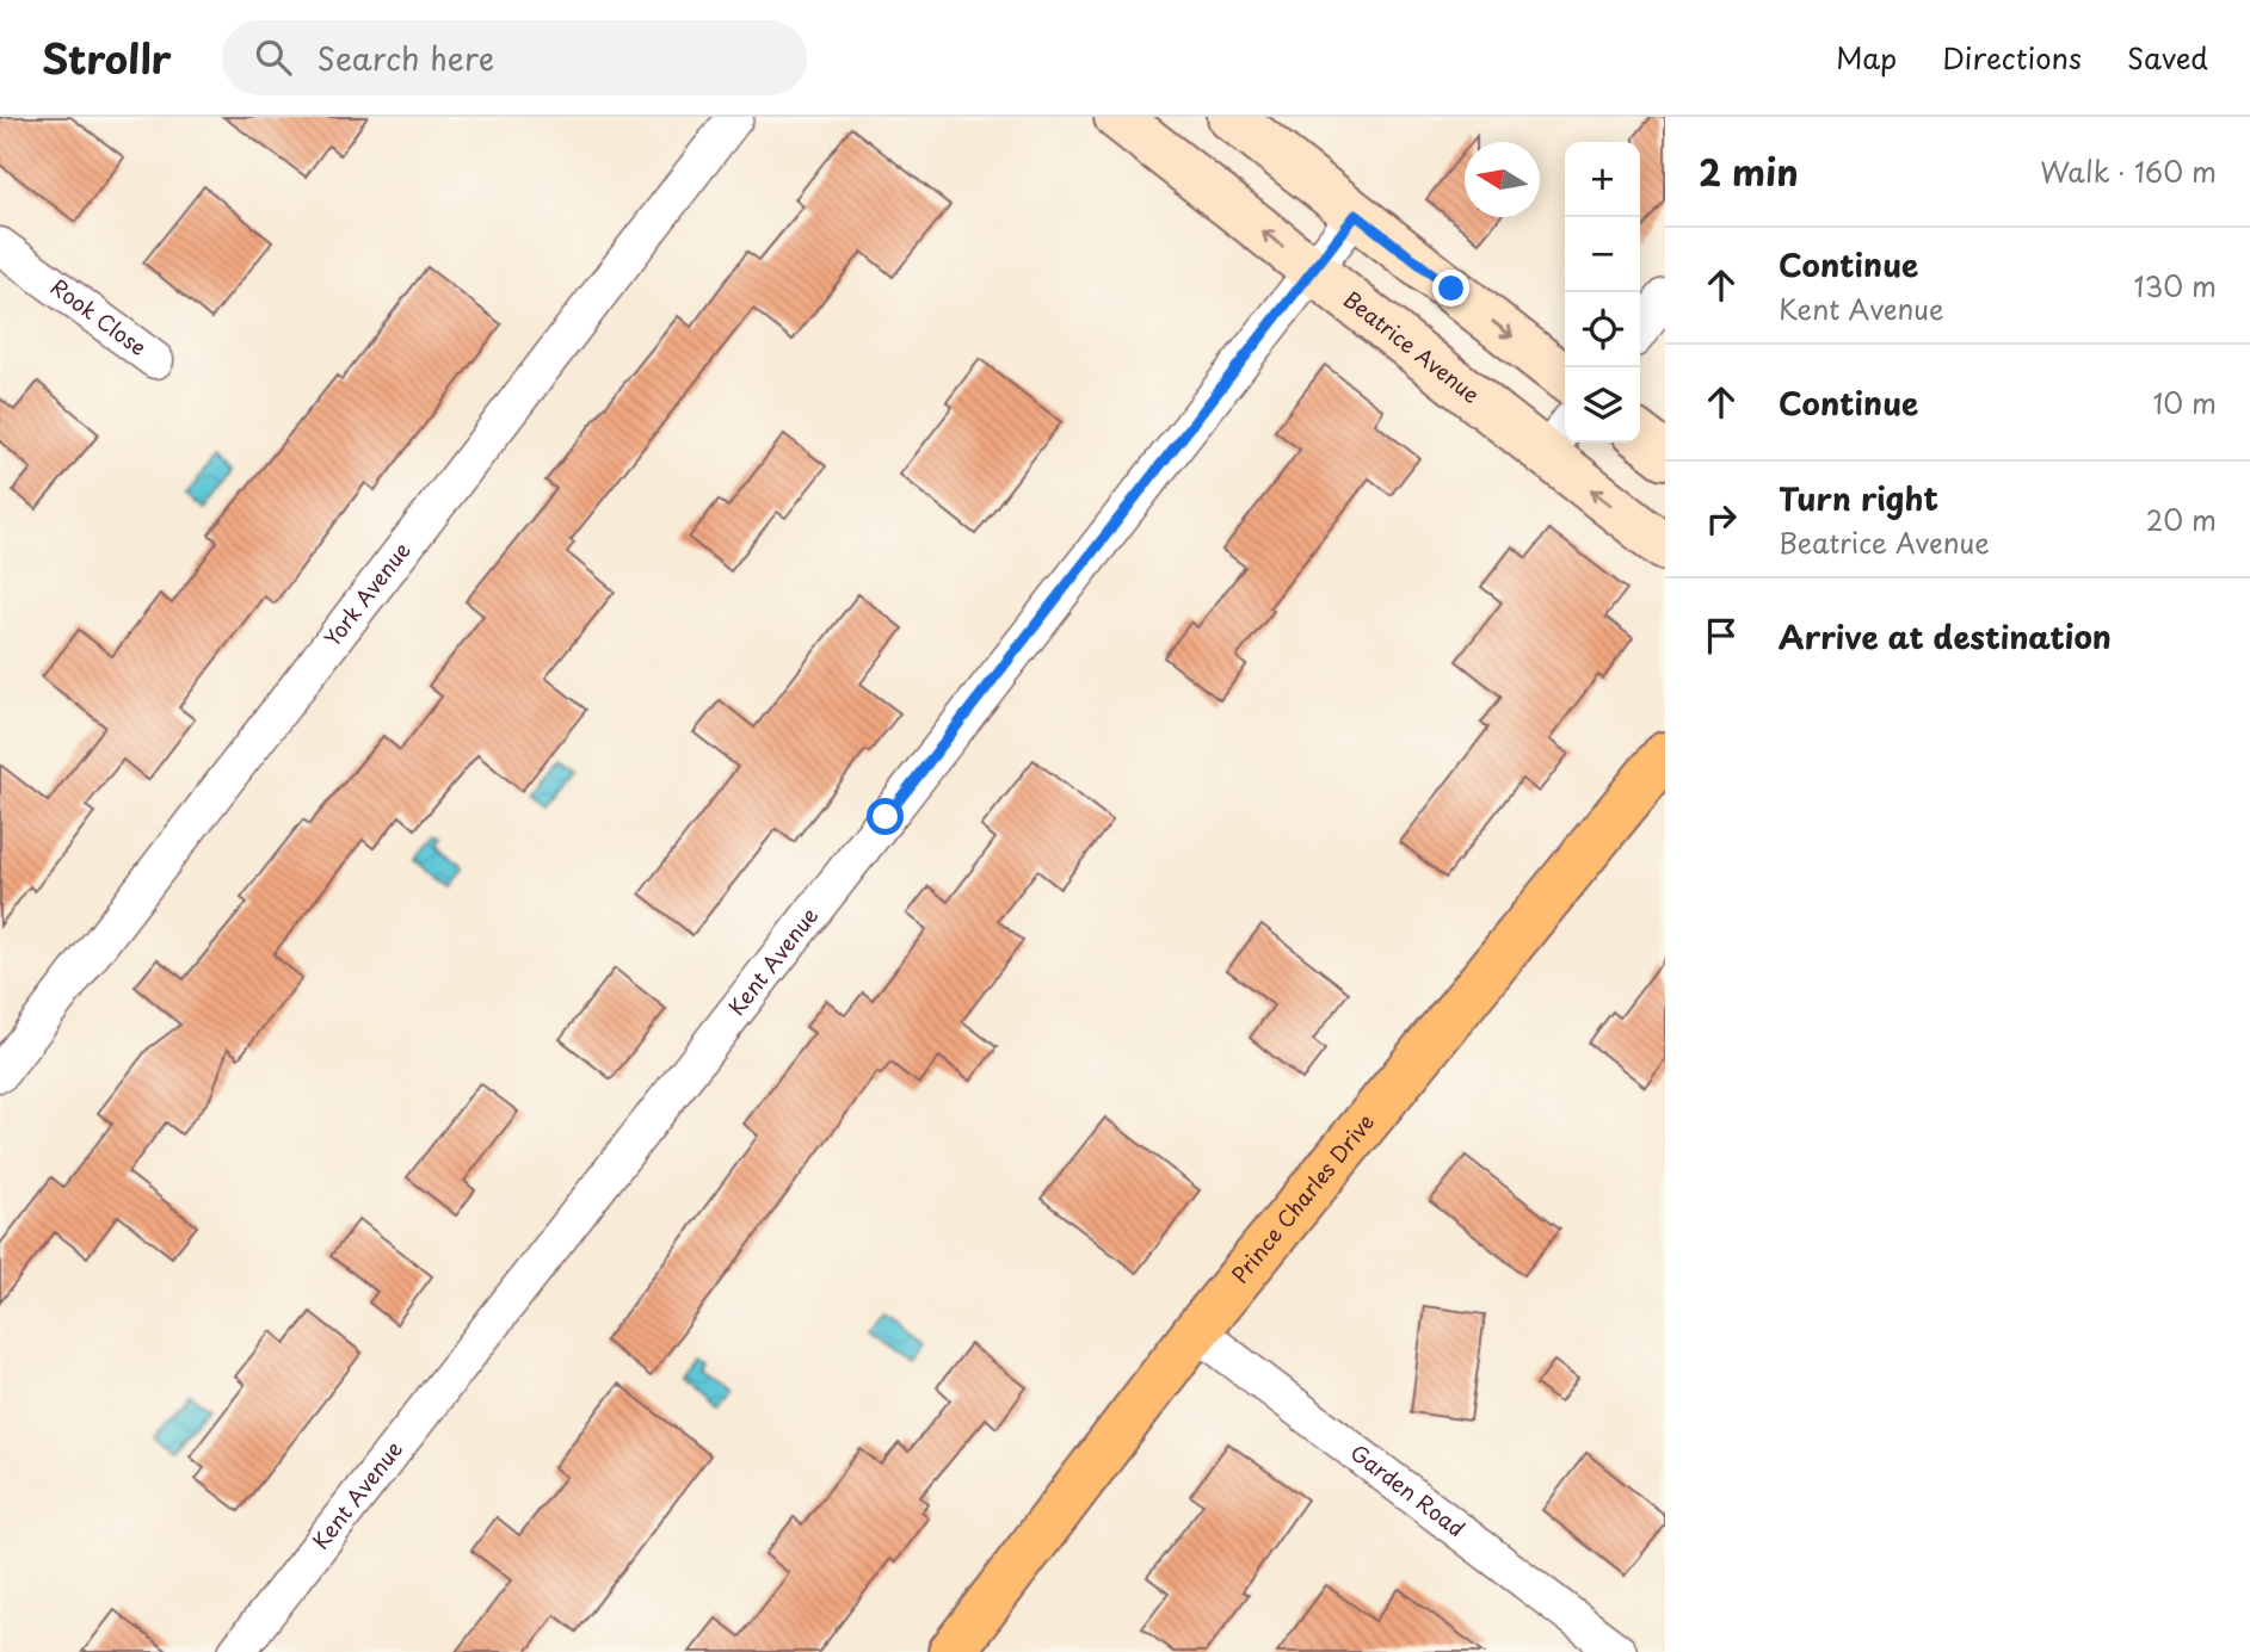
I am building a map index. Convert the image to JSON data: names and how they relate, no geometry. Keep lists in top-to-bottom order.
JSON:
{
  "streets": {
    "highway": ["Prince Charles Drive"],
    "street": [
      "Rook Close",
      "Beatrice Avenue",
      "York Avenue",
      "Kent Avenue",
      "Garden Road"
    ]
  },
  "crossings": [
    ["Beatrice Avenue", "Kent Avenue"],
    ["Prince Charles Drive", "Garden Road"]
  ],
  "north": "left",
  "page": {
    "header": "Strollr",
    "search": "Search here",
    "nav": ["Map", "Directions", "Saved"],
    "heading": ["2 min", "Walk · 160 m"],
    "map_buttons": ["+", "−"],
    "list": [
      ["Continue", "Kent Avenue", "130 m"],
      ["Continue", "10 m"],
      ["Turn right", "Beatrice Avenue", "20 m"],
      "Arrive at destination"
    ]
  }
}
